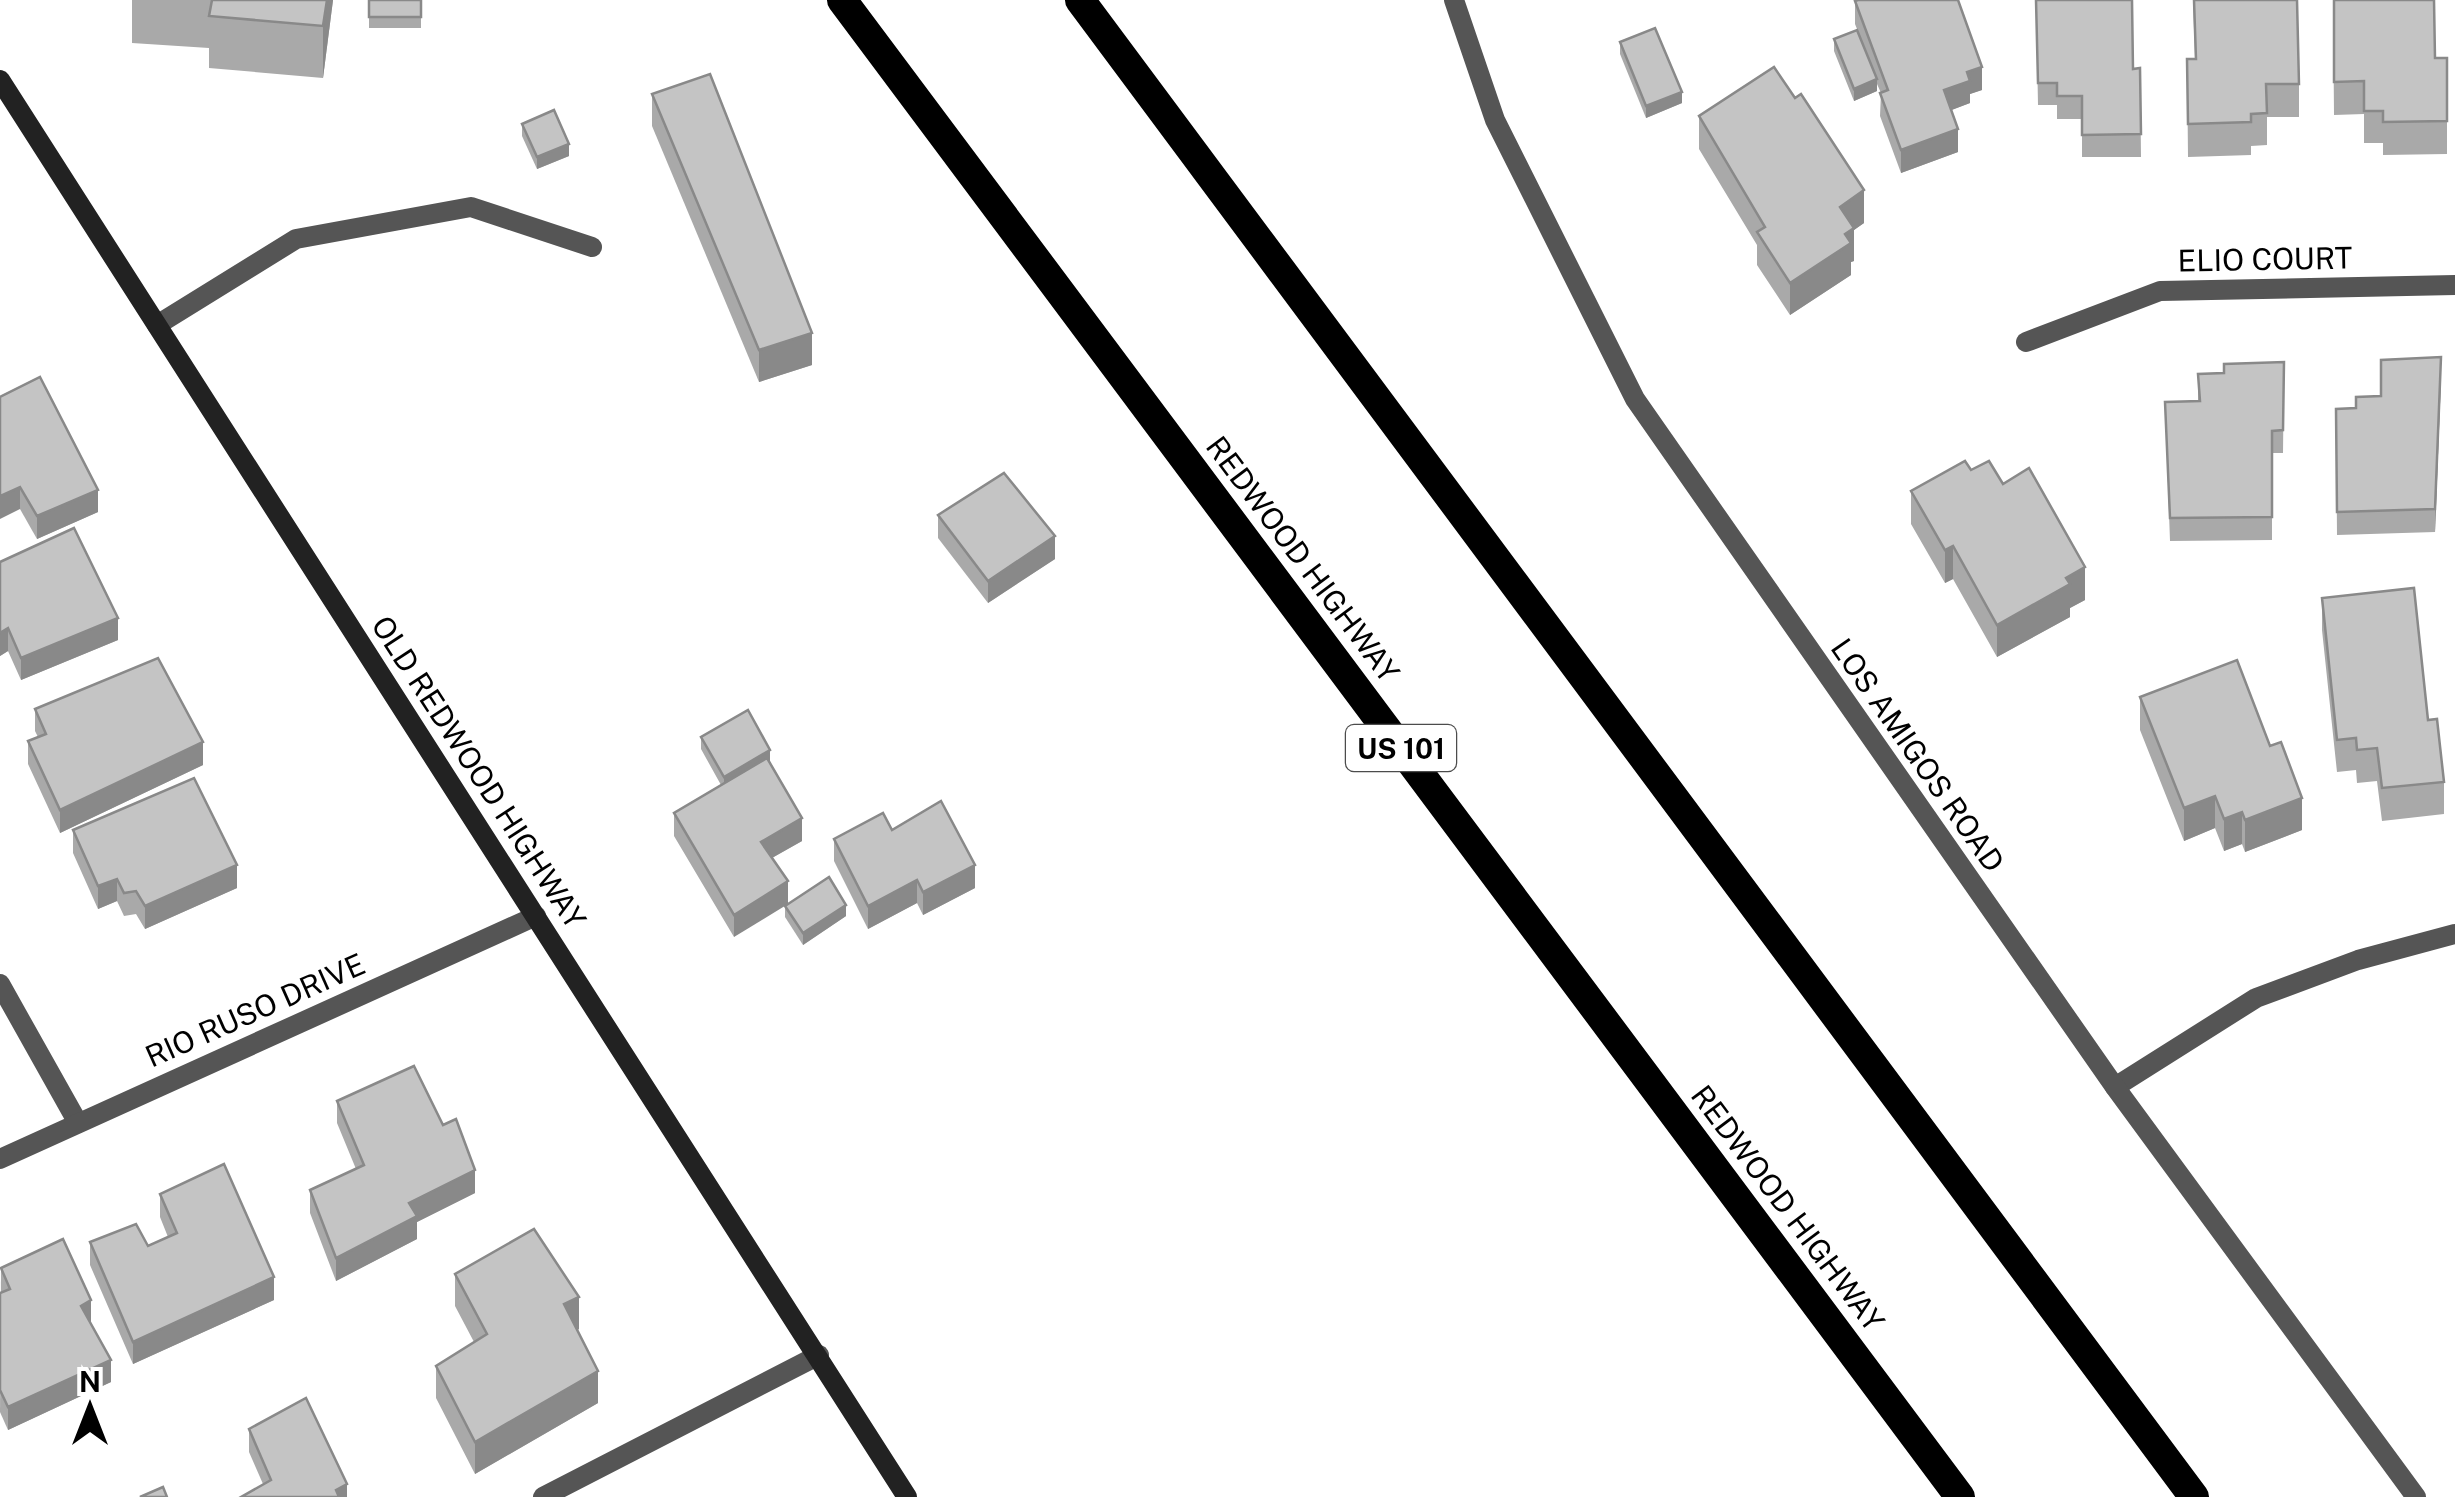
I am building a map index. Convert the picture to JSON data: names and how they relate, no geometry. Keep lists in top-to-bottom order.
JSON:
{
  "streets": {
    "highway": ["REDWOOD HIGHWAY", "US 101"],
    "main road": ["OLD REDWOOD HIGHWAY"],
    "street": ["ELIO COURT", "LOS AMIGOS ROAD", "RIO RUSO DRIVE"]
  },
  "crossings": [
    ["OLD REDWOOD HIGHWAY", "RIO RUSO DRIVE"]
  ],
  "north": "top"
}
